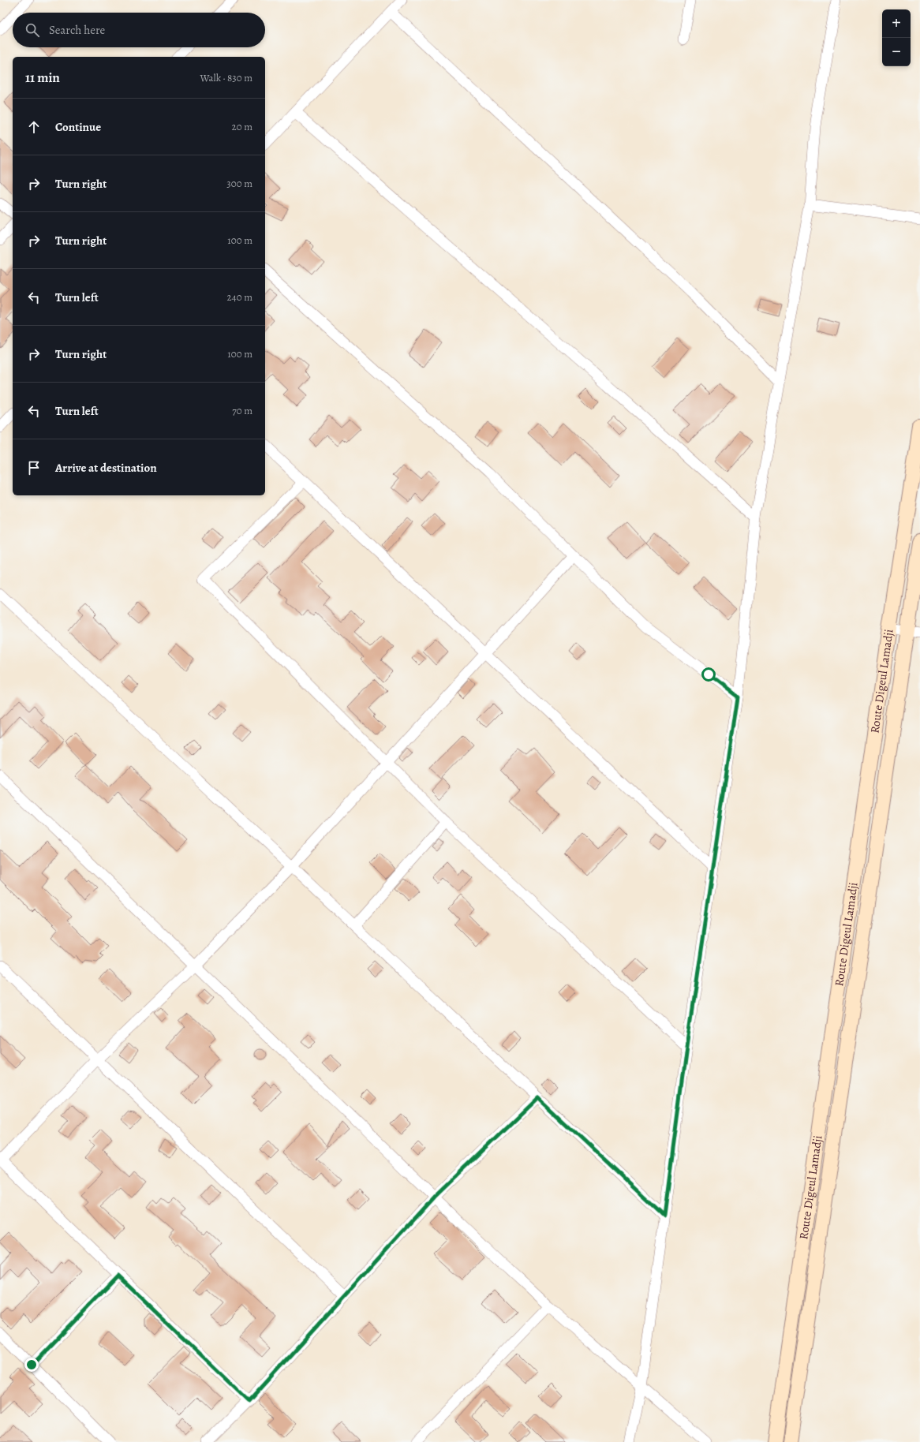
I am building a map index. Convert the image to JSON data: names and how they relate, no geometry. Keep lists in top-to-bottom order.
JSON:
{
  "streets": {
    "main road": ["Route Digeul Lamadji"]
  },
  "page": {
    "map_buttons": ["+", "−"],
    "search": "Search here",
    "heading": ["11 min", "Walk · 830 m"],
    "list": [
      ["Continue", "20 m"],
      ["Turn right", "300 m"],
      ["Turn right", "100 m"],
      ["Turn left", "240 m"],
      ["Turn right", "100 m"],
      ["Turn left", "70 m"],
      "Arrive at destination"
    ]
  }
}
